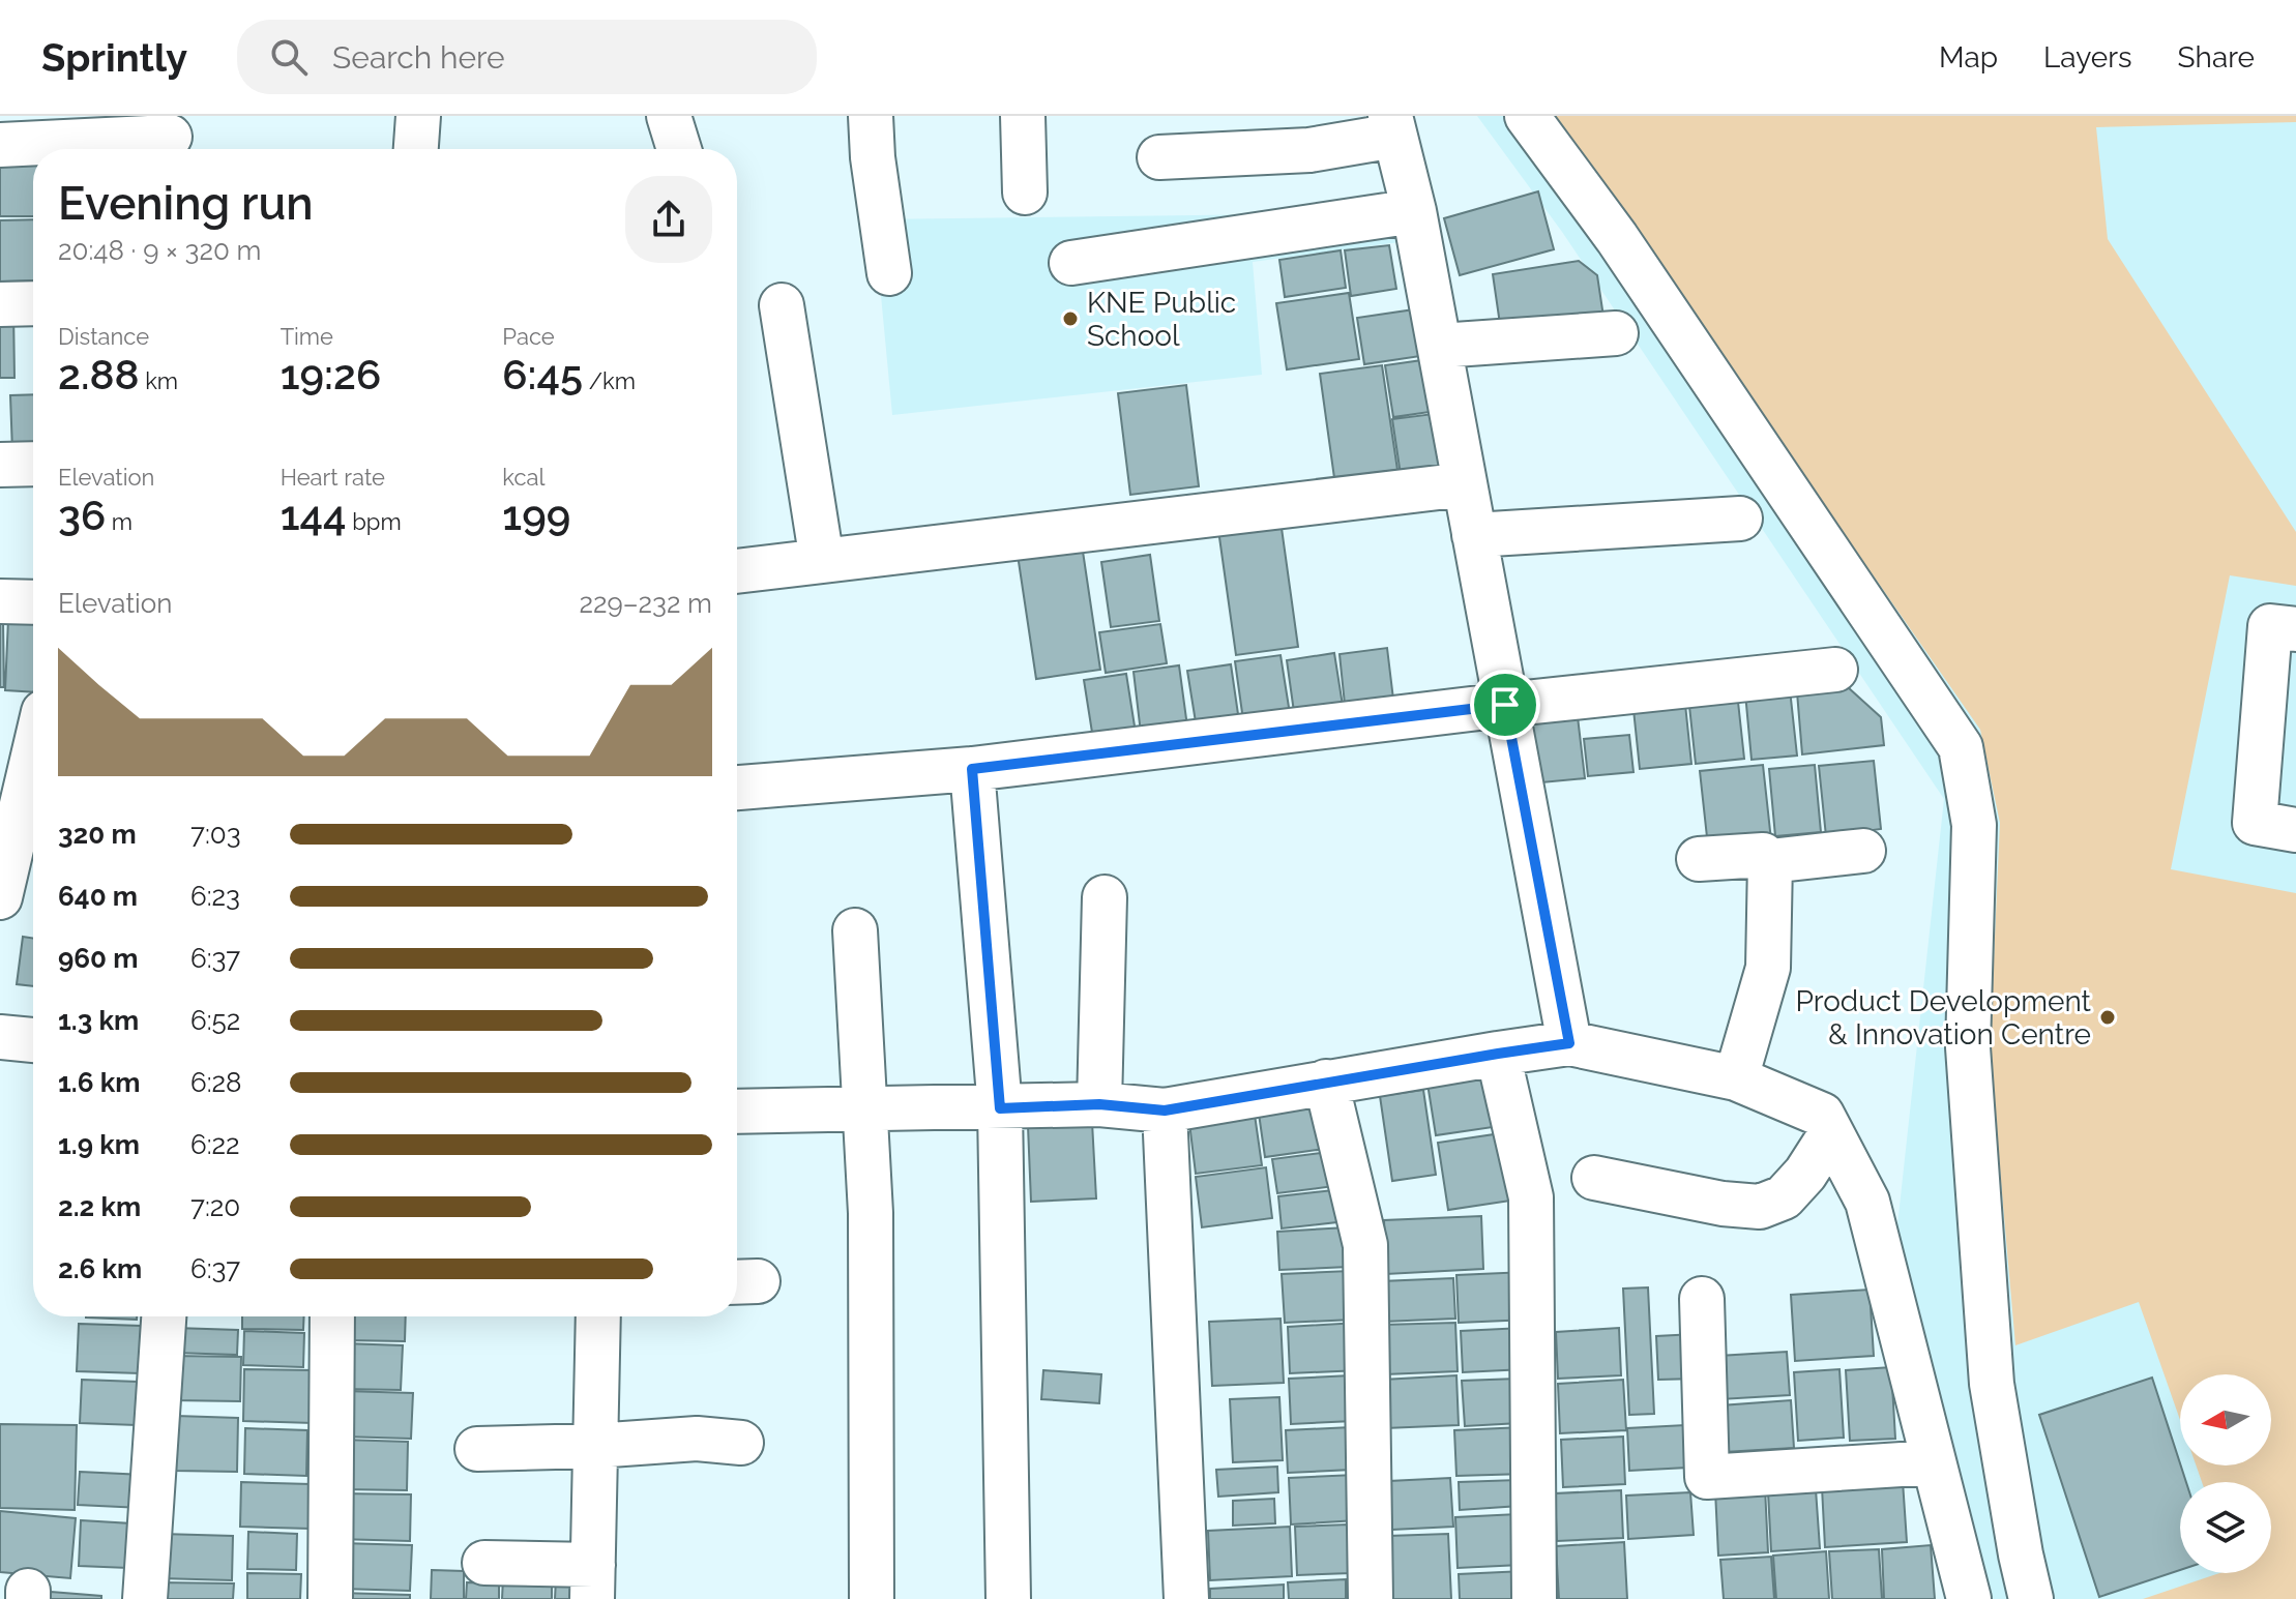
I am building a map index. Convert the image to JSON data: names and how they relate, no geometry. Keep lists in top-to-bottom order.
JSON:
{
  "places": ["KNE Public School", "Product Development & Innovation Centre"],
  "north": "left",
  "page": {
    "header": "Sprintly",
    "search": "Search here",
    "nav": ["Map", "Layers", "Share"],
    "heading": ["Evening run", "20:48 · 9 × 320 m"],
    "stats": [
      ["Distance", "2.88 km"],
      ["Time", "19:26"],
      ["Pace", "6:45 /km"],
      ["Elevation", "36 m"],
      ["Heart rate", "144 bpm"],
      ["kcal", "199"]
    ],
    "chart": ["Elevation", "229–232 m"],
    "list": [
      {
        "name": "320 m",
        "note": "7:03"
      },
      {
        "name": "640 m",
        "note": "6:23"
      },
      {
        "name": "960 m",
        "note": "6:37"
      },
      {
        "name": "1.3 km",
        "note": "6:52"
      },
      {
        "name": "1.6 km",
        "note": "6:28"
      },
      {
        "name": "1.9 km",
        "note": "6:22"
      },
      {
        "name": "2.2 km",
        "note": "7:20"
      },
      {
        "name": "2.6 km",
        "note": "6:37"
      }
    ]
  }
}
